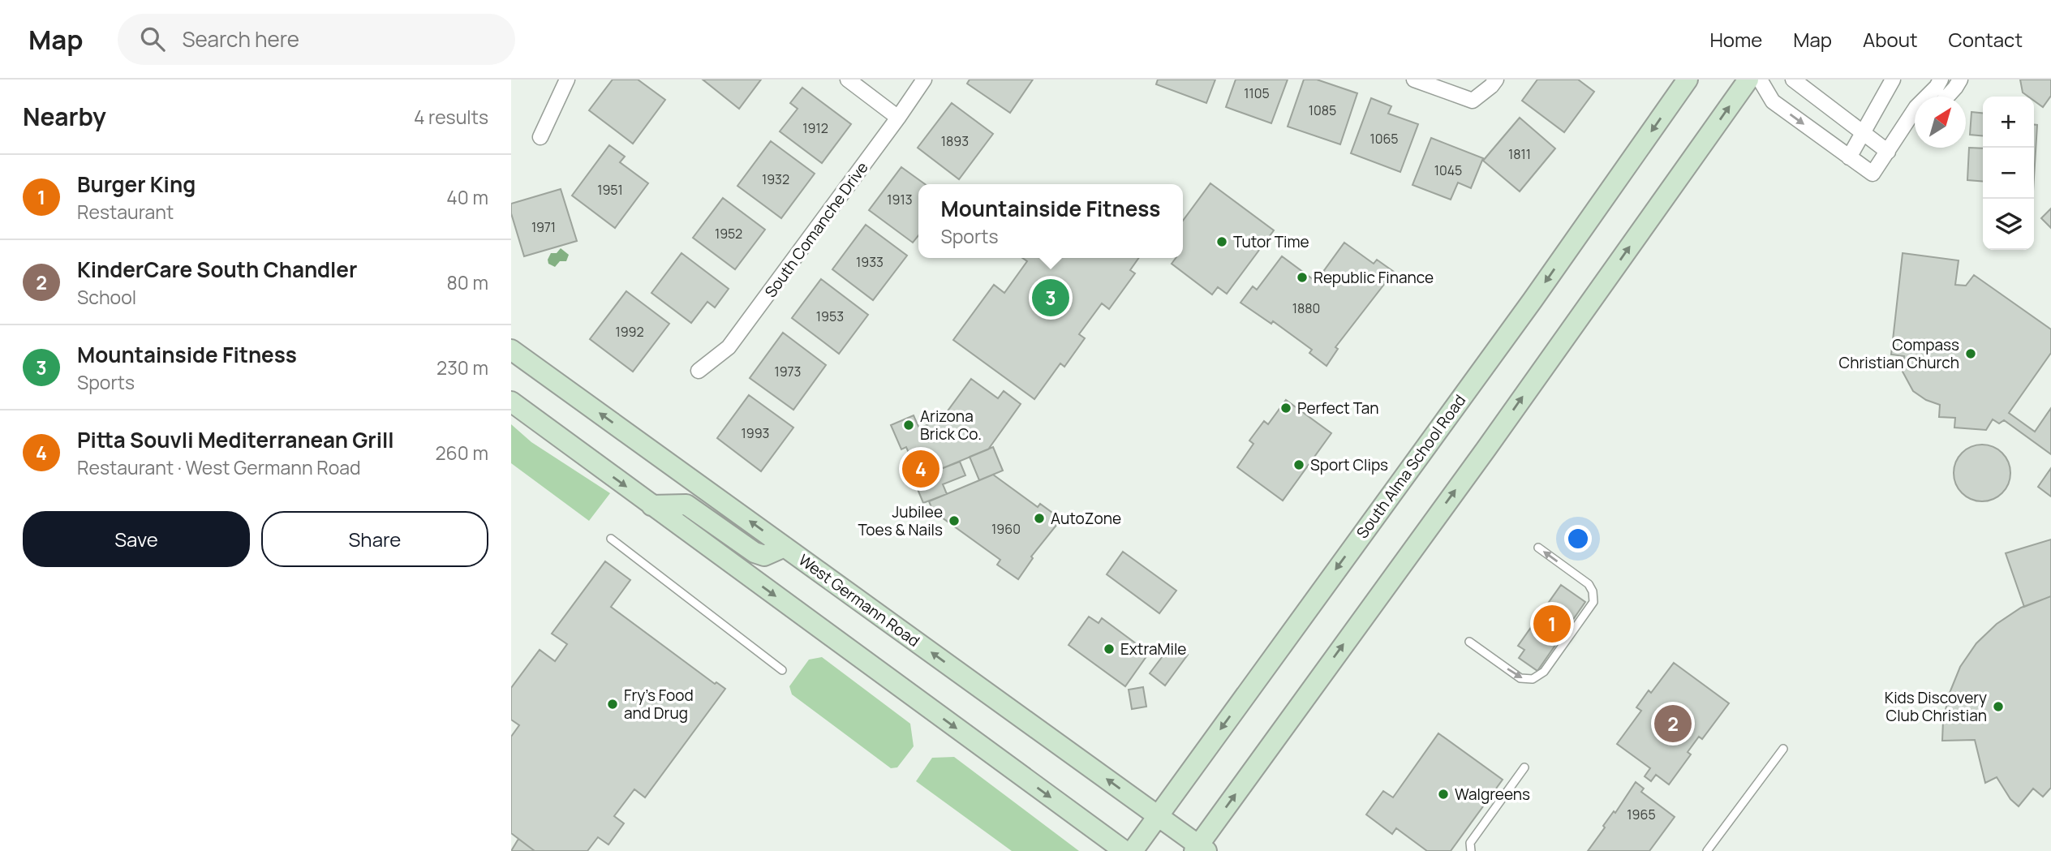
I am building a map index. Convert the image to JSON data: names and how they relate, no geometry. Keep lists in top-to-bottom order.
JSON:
{
  "streets": {
    "main road": ["South Alma School Road", "West Germann Road"],
    "street": ["South Comanche Drive"]
  },
  "crossings": [
    ["South Alma School Road", "West Germann Road"]
  ],
  "places": [
    "Tutor Time",
    "Republic Finance",
    "Compass Christian Church",
    "Perfect Tan",
    "Arizona Brick Co.",
    "Sport Clips",
    "AutoZone",
    "Jubilee Toes & Nails",
    "ExtraMile",
    "Fry's Food and Drug",
    "Kids Discovery Club Christian",
    "Walgreens"
  ],
  "house_numbers": [
    "1105",
    "1085",
    "1912",
    "1065",
    "1893",
    "1811",
    "1045",
    "1932",
    "1951",
    "1913",
    "1971",
    "1952",
    "1933",
    "1880",
    "1953",
    "1992",
    "1973",
    "1993",
    "1960",
    "1965"
  ],
  "north": "top right",
  "page": {
    "header": "Map",
    "search": "Search here",
    "nav": [
      "Home",
      "Map",
      "About",
      "Contact"
    ],
    "heading": ["Nearby", "4 results"],
    "map_buttons": ["+", "−"],
    "list": [
      {
        "mark": "1",
        "name": "Burger King",
        "note": "Restaurant",
        "value": "40 m"
      },
      {
        "mark": "2",
        "name": "KinderCare South Chandler",
        "note": "School",
        "value": "80 m"
      },
      {
        "mark": "3",
        "name": "Mountainside Fitness",
        "note": "Sports",
        "value": "230 m"
      },
      {
        "mark": "4",
        "name": "Pitta Souvli Mediterranean Grill",
        "note": "Restaurant · West Germann Road",
        "value": "260 m"
      }
    ],
    "popup": ["Mountainside Fitness", "Sports"],
    "pins": [
      "3",
      "4",
      "1",
      "2"
    ],
    "buttons": ["Save", "Share"]
  }
}
